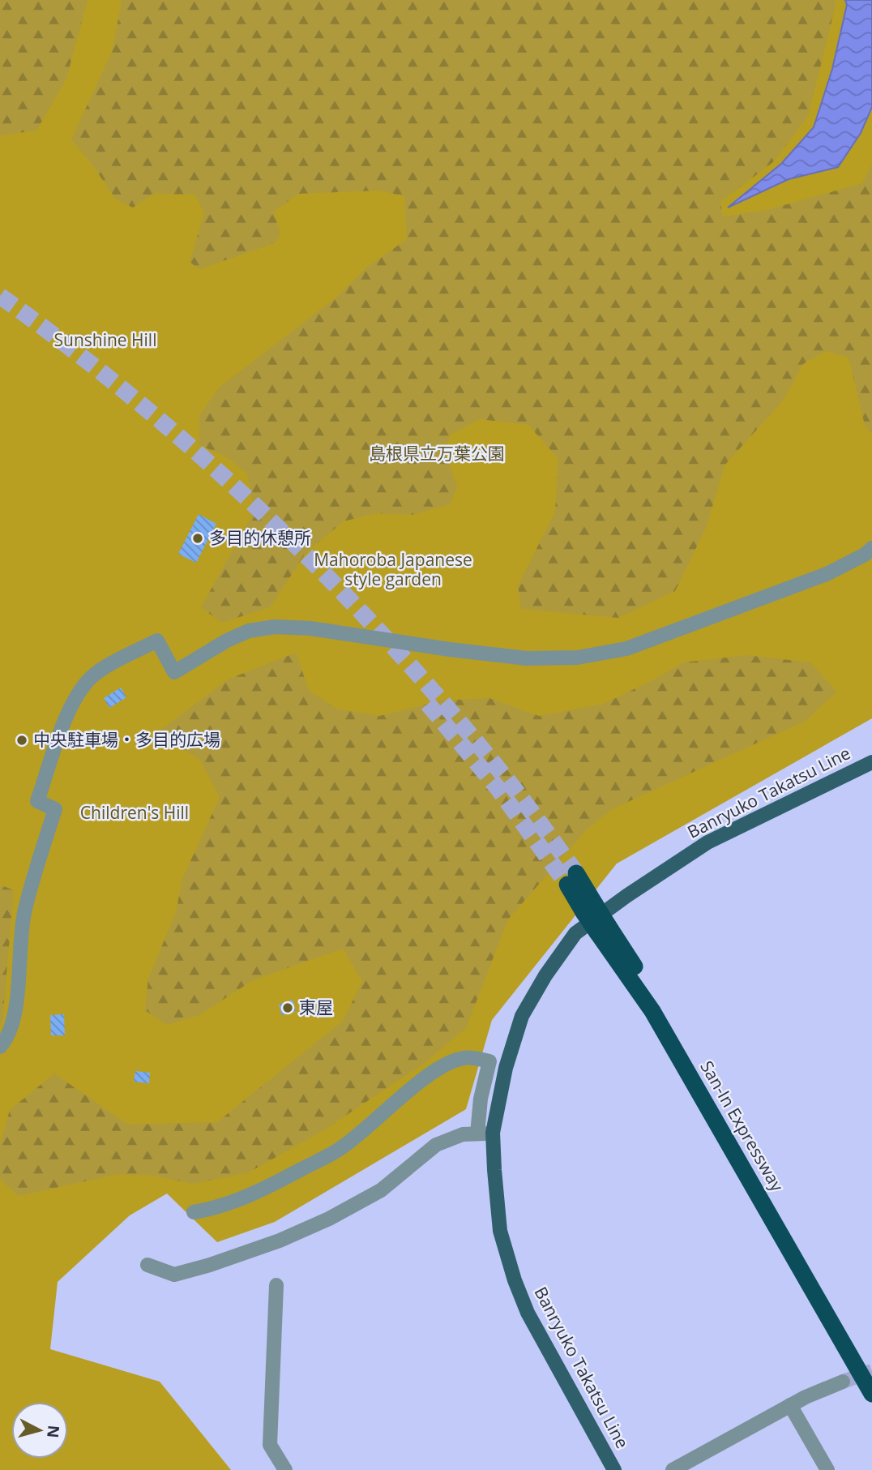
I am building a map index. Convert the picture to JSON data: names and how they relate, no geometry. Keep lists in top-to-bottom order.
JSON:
{
  "streets": {
    "highway": ["San-In Expressway"],
    "main road": ["Banryuko Takatsu Line"]
  },
  "parks": [
    "Sunshine Hill",
    "島根県立万葉公園",
    "Mahoroba Japanese style garden",
    "Children's Hill"
  ],
  "places": ["多目的休憩所", "中央駐車場・多目的広場", "東屋"],
  "north": "right"
}
